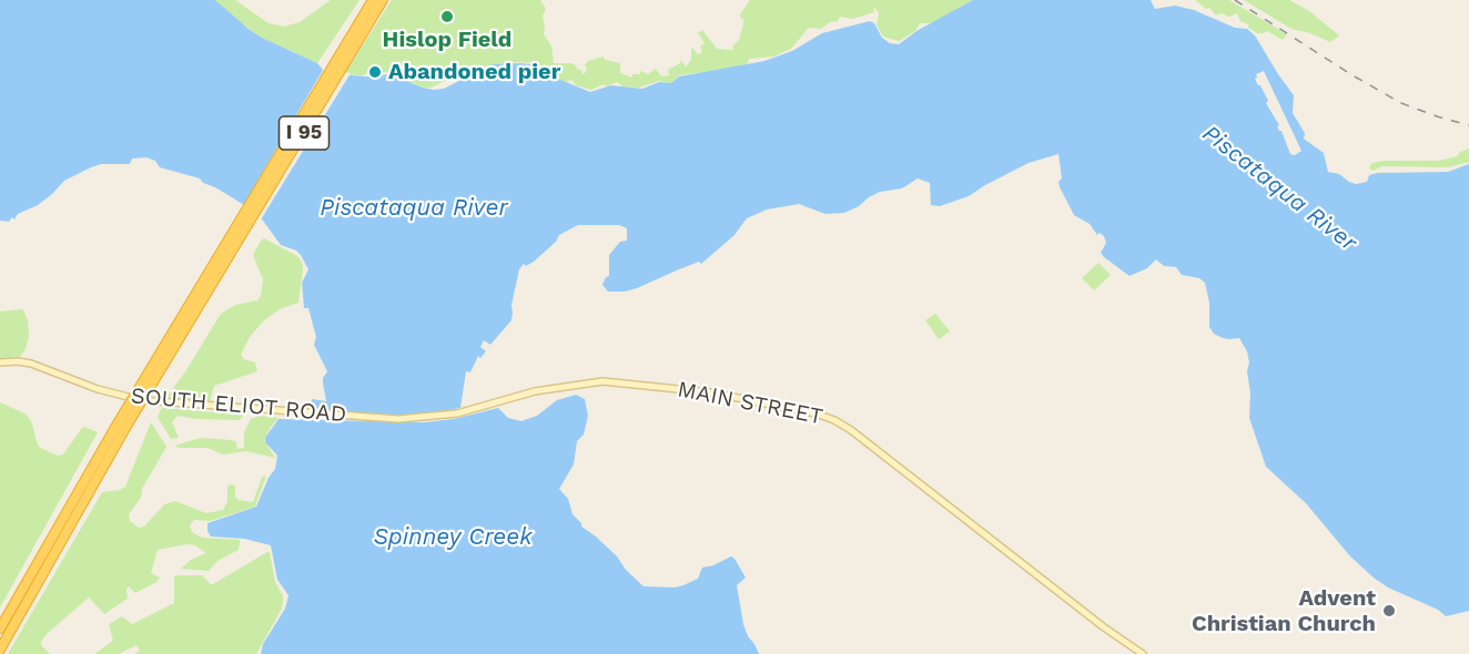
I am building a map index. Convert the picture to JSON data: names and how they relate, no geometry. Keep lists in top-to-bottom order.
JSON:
{
  "streets": {
    "highway": ["I 95"],
    "main road": ["MAIN STREET", "SOUTH ELIOT ROAD"]
  },
  "crossings": [
    ["MAIN STREET", "SOUTH ELIOT ROAD"]
  ],
  "water": ["Piscataqua River", "Spinney Creek"],
  "places": ["Hislop Field", "Abandoned pier", "Advent Christian Church"]
}
